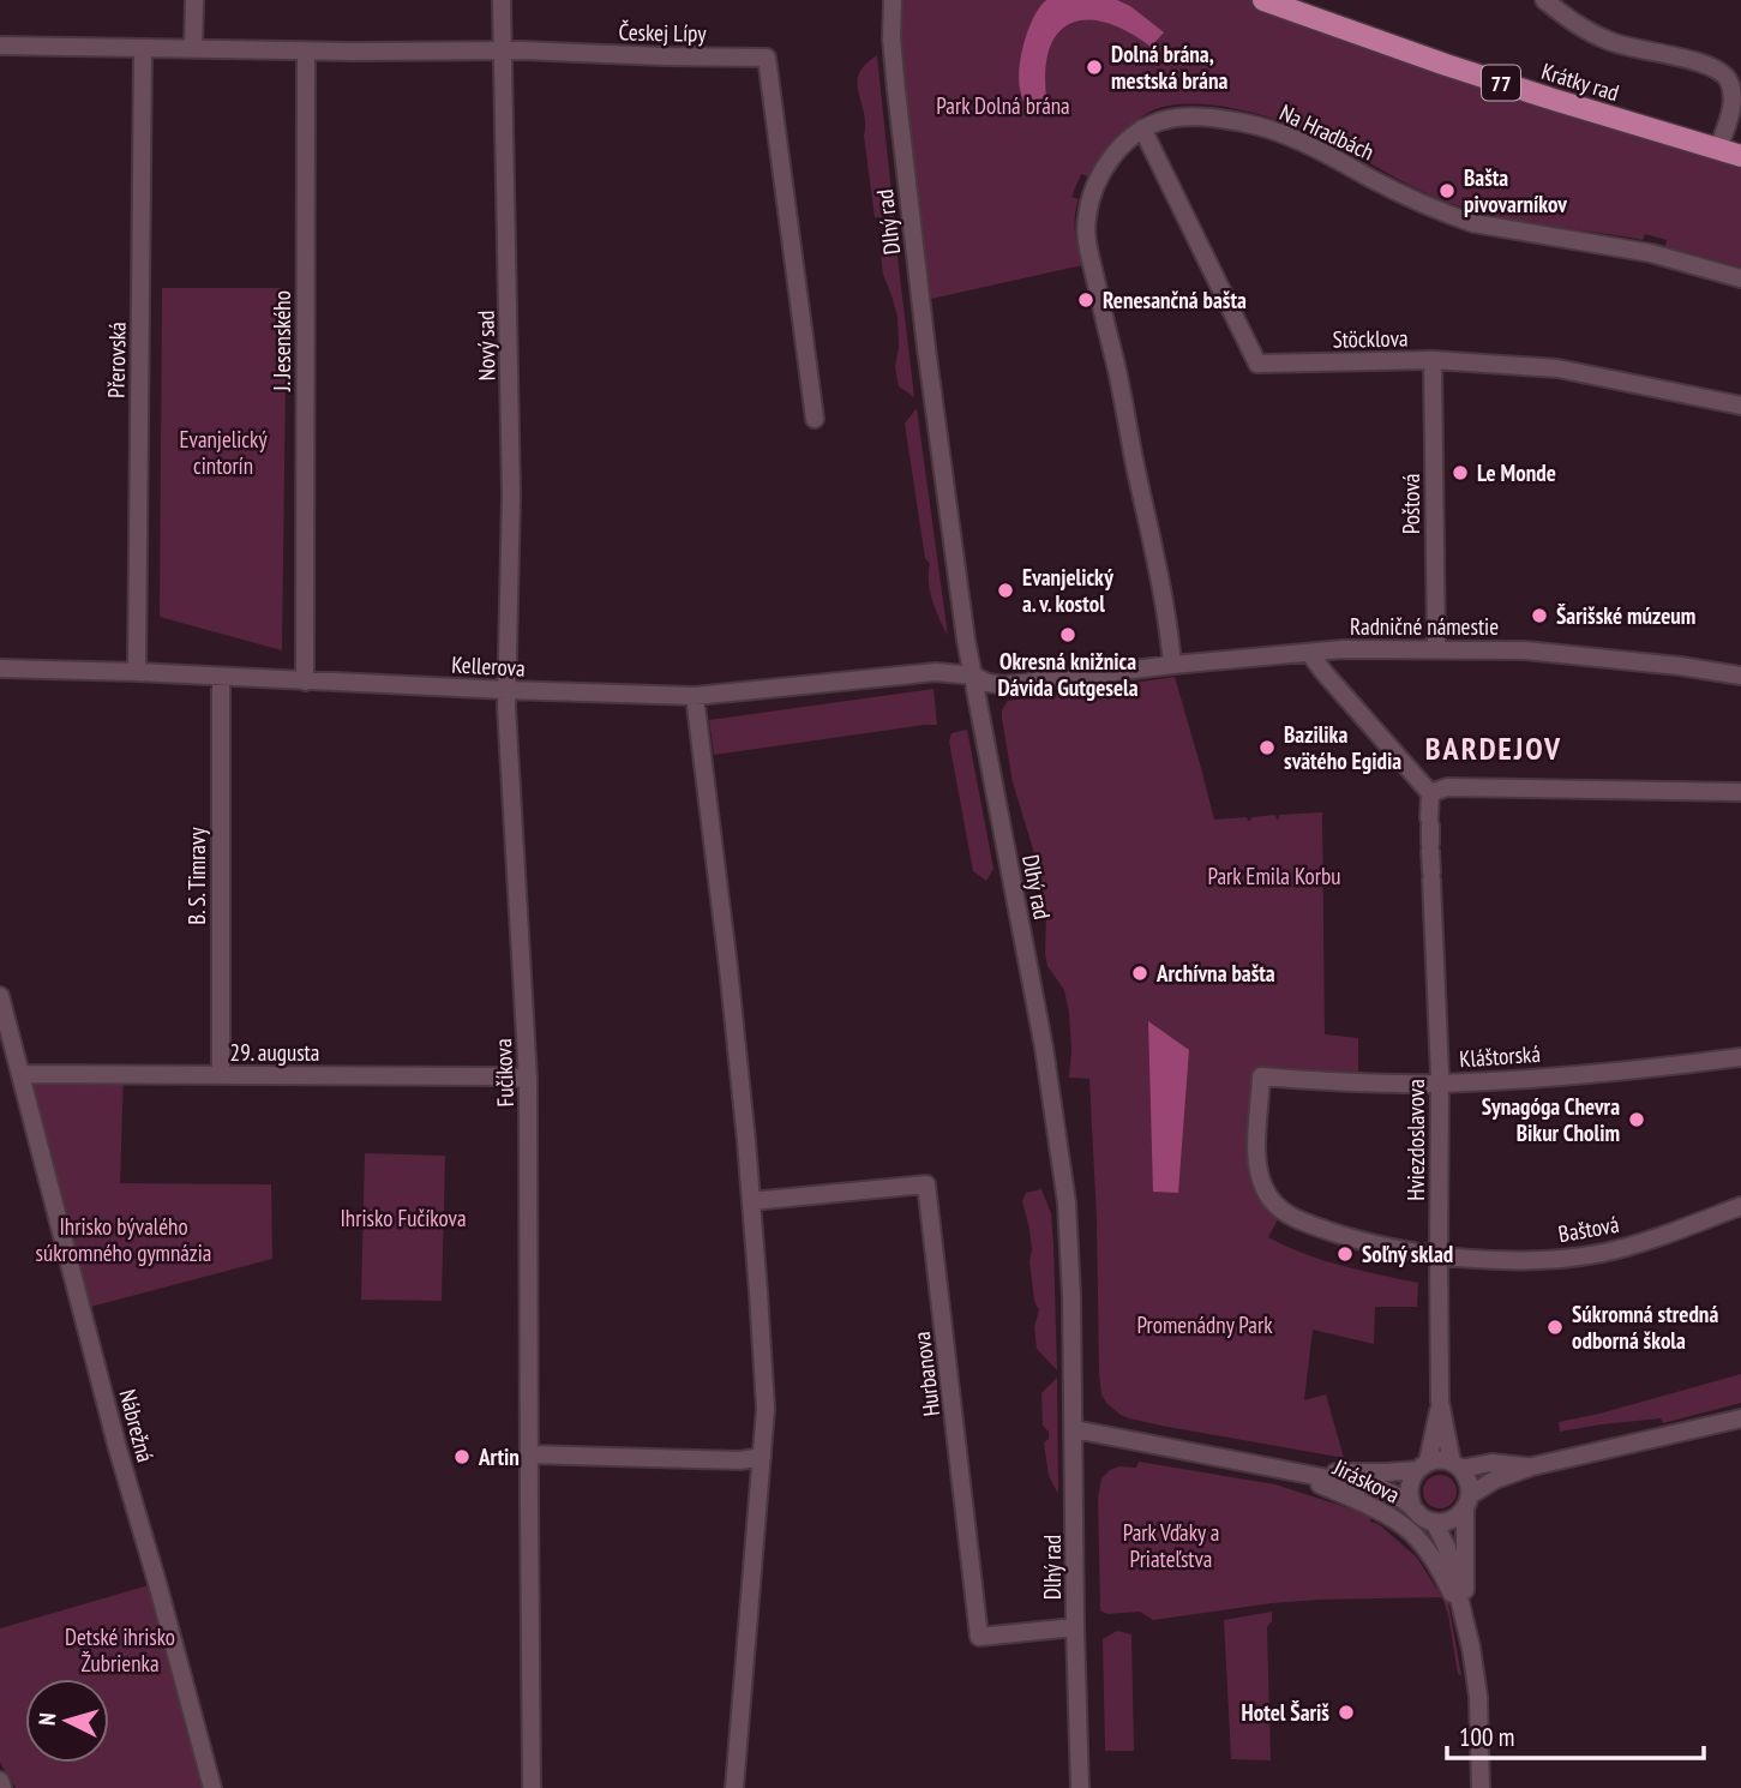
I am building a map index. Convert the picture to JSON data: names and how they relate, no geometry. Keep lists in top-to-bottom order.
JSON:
{
  "streets": {
    "main road": ["Krátky rad", "77"],
    "street": [
      "Českej Lípy",
      "Na Hradbách",
      "Dlhý rad",
      "Stöcklova",
      "J. Jesenského",
      "Nový sad",
      "Přerovská",
      "Poštová",
      "Radničné námestie",
      "Kellerova",
      "B. S. Timravy",
      "29. augusta",
      "Kláštorská",
      "Fučíkova",
      "Hviezdoslavova",
      "Baštová",
      "Hurbanova",
      "Nábrežná",
      "Jiráskova"
    ]
  },
  "crossings": [
    ["Českej Lípy", "J. Jesenského"],
    ["Českej Lípy", "Nový sad"],
    ["Českej Lípy", "Přerovská"],
    ["Na Hradbách", "Stöcklova"],
    ["Na Hradbách", "Radničné námestie"],
    ["Dlhý rad", "Radničné námestie"],
    ["Dlhý rad", "Kellerova"],
    ["Dlhý rad", "Hurbanova"],
    ["Dlhý rad", "Jiráskova"],
    ["Stöcklova", "Poštová"],
    ["J. Jesenského", "Kellerova"],
    ["Nový sad", "Kellerova"],
    ["Nový sad", "Fučíkova"],
    ["Přerovská", "Kellerova"],
    ["Poštová", "Radničné námestie"],
    ["Radničné námestie", "Kellerova"],
    ["Kellerova", "B. S. Timravy"],
    ["Kellerova", "Fučíkova"],
    ["B. S. Timravy", "29. augusta"],
    ["29. augusta", "Fučíkova"],
    ["29. augusta", "Nábrežná"],
    ["Kláštorská", "Hviezdoslavova"],
    ["Kláštorská", "Baštová"],
    ["Hviezdoslavova", "Baštová"],
    ["Hviezdoslavova", "Jiráskova"]
  ],
  "districts": ["BARDEJOV"],
  "parks": [
    "Park Dolná brána",
    "Evanjelický cintorín",
    "Park Emila Korbu",
    "Ihrisko Fučíkova",
    "Ihrisko bývalého súkromného gymnázia",
    "Promenádny Park",
    "Park Vďaky a Priateľstva",
    "Detské ihrisko Žubrienka"
  ],
  "places": [
    "Dolná brána, mestská brána",
    "Bašta pivovarníkov",
    "Renesančná bašta",
    "Le Monde",
    "Evanjelický a. v. kostol",
    "Šarišské múzeum",
    "Okresná knižnica Dávida Gutgesela",
    "Bazilika svätého Egidia",
    "Archívna bašta",
    "Synagóga Chevra Bikur Cholim",
    "Soľný sklad",
    "Súkromná stredná odborná škola",
    "Artin",
    "Hotel Šariš"
  ],
  "scale_bar": "100 m",
  "north": "left"
}
